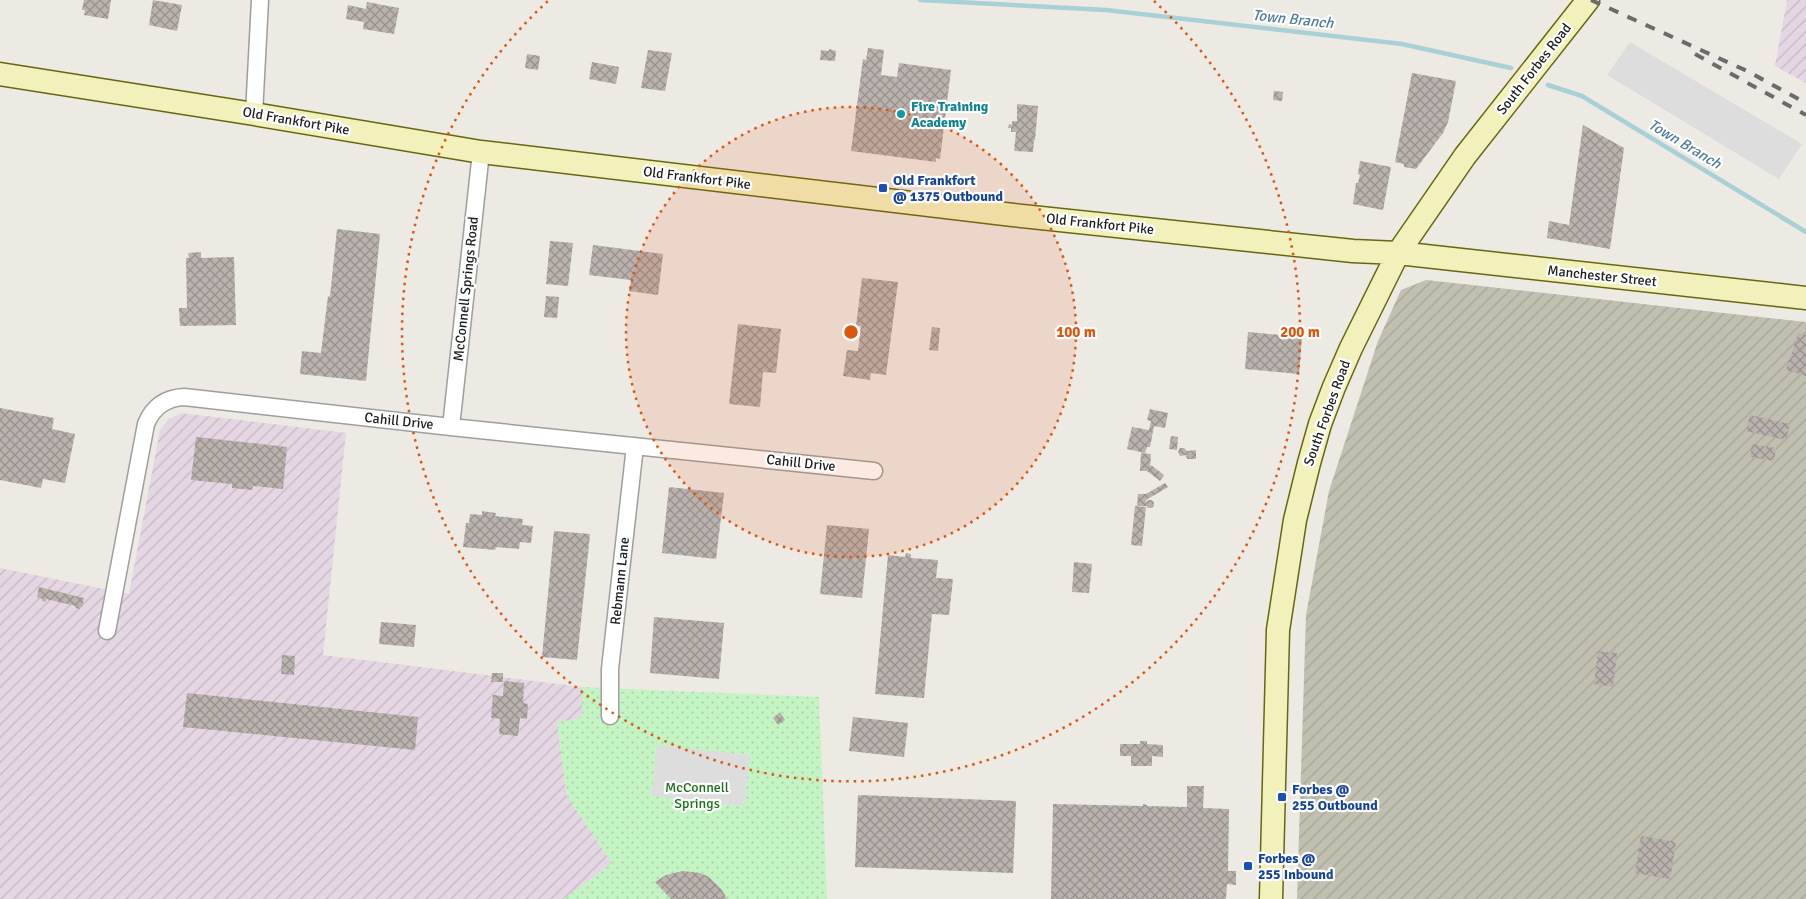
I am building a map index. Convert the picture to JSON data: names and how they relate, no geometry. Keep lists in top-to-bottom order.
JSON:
{
  "streets": {
    "main road": ["South Forbes Road", "Old Frankfort Pike", "Manchester Street"],
    "street": ["McConnell Springs Road", "Cahill Drive", "Rebmann Lane"]
  },
  "crossings": [
    ["South Forbes Road", "Old Frankfort Pike"],
    ["South Forbes Road", "Manchester Street"],
    ["Old Frankfort Pike", "Manchester Street"],
    ["Old Frankfort Pike", "McConnell Springs Road"],
    ["McConnell Springs Road", "Cahill Drive"],
    ["Cahill Drive", "Rebmann Lane"]
  ],
  "water": ["Town Branch"],
  "parks": ["McConnell Springs"],
  "places": {
    "other": ["Fire Training Academy"],
    "transit": ["Old Frankfort @ 1375 Outbound", "Forbes @ 255 Outbound", "Forbes @ 255 Inbound"]
  },
  "rings": ["100 m", "200 m"]
}
